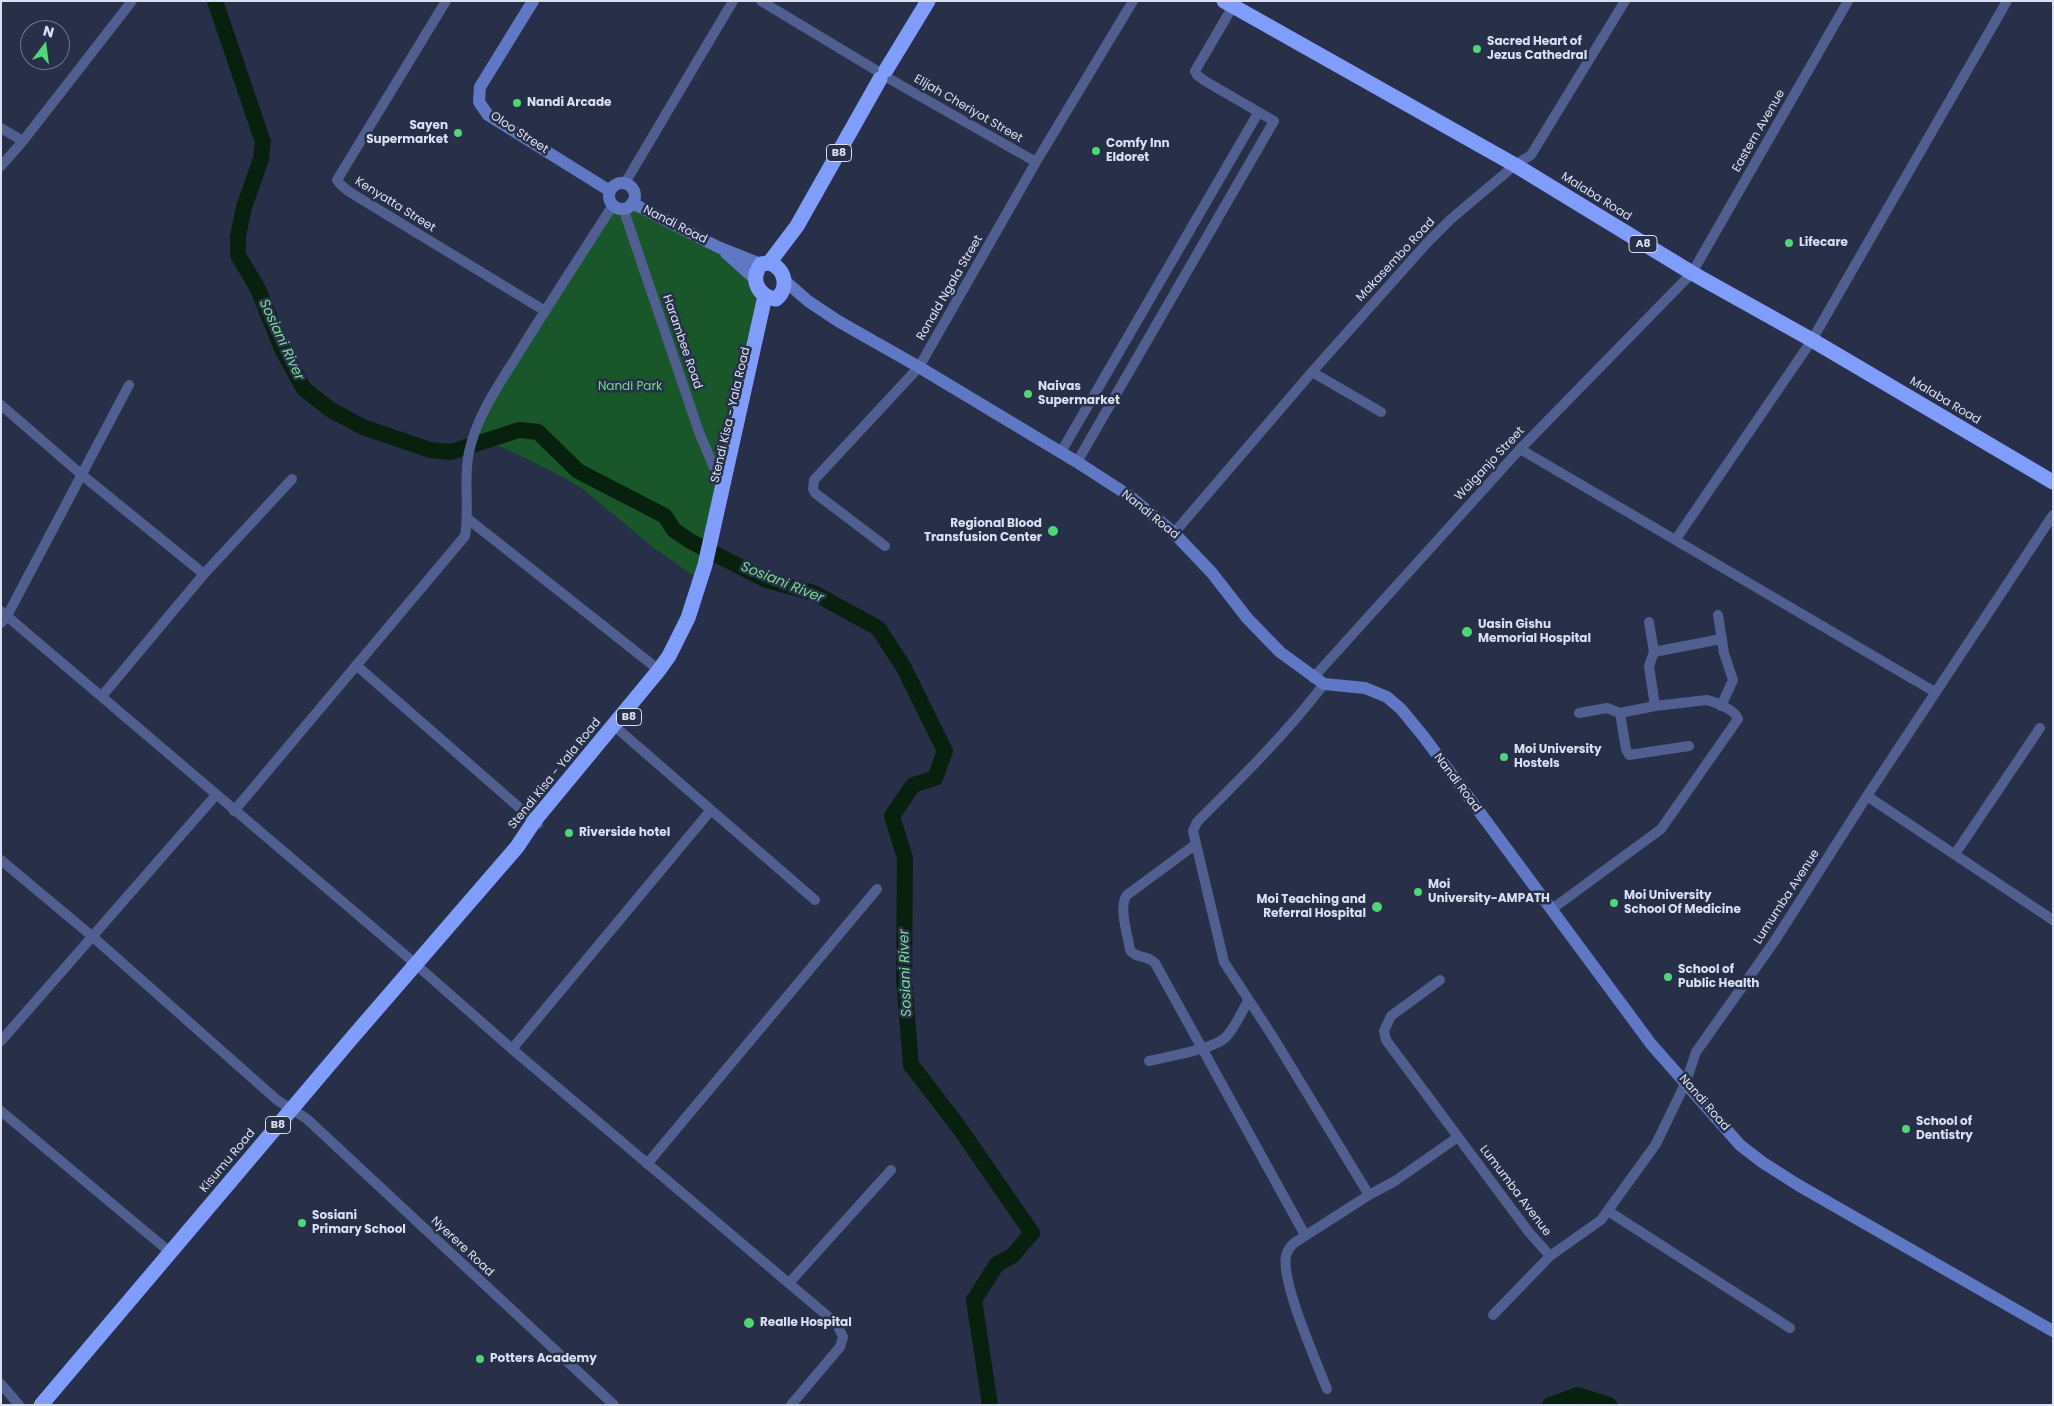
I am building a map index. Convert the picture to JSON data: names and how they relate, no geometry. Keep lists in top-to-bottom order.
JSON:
{
  "streets": {
    "highway": [
      "B8",
      "Malaba Road",
      "A8",
      "Stendi Kisa - Yala Road",
      "Kisumu Road"
    ],
    "street": [
      "Elijah Cheriyot Street",
      "Eastern Avenue",
      "Oloo Street",
      "Kenyatta Street",
      "Nandi Road",
      "Makasembo Road",
      "Ronald Ngala Street",
      "Harambee Road",
      "Waiganjo Street",
      "Lumumba Avenue",
      "Nyerere Road"
    ]
  },
  "crossings": [
    ["Elijah Cheriyot Street", "Ronald Ngala Street"],
    ["Elijah Cheriyot Street", "Stendi Kisa - Yala Road"],
    ["Eastern Avenue", "Malaba Road"],
    ["Eastern Avenue", "Waiganjo Street"],
    ["Oloo Street", "Nandi Road"],
    ["Oloo Street", "Harambee Road"],
    ["B8", "Nandi Road"],
    ["B8", "Harambee Road"],
    ["B8", "Stendi Kisa - Yala Road"],
    ["Malaba Road", "Makasembo Road"],
    ["Malaba Road", "Waiganjo Street"],
    ["Nandi Road", "Makasembo Road"],
    ["Nandi Road", "Ronald Ngala Street"],
    ["Nandi Road", "Harambee Road"],
    ["Nandi Road", "Stendi Kisa - Yala Road"],
    ["Nandi Road", "Waiganjo Street"],
    ["Nandi Road", "Lumumba Avenue"],
    ["Stendi Kisa - Yala Road", "Kisumu Road"],
    ["Kisumu Road", "Nyerere Road"]
  ],
  "water": ["Sosiani River"],
  "parks": ["Nandi Park"],
  "places": [
    "Sacred Heart of Jezus Cathedral",
    "Nandi Arcade",
    "Sayen Supermarket",
    "Comfy Inn Eldoret",
    "Lifecare",
    "Naivas Supermarket",
    "Regional Blood Transfusion Center",
    "Uasin Gishu Memorial Hospital",
    "Moi University Hostels",
    "Riverside hotel",
    "Moi University-AMPATH",
    "Moi University School Of Medicine",
    "Moi Teaching and Referral Hospital",
    "School of Public Health",
    "School of Dentistry",
    "Sosiani Primary School",
    "Realle Hospital",
    "Potters Academy"
  ],
  "north": "top"
}
